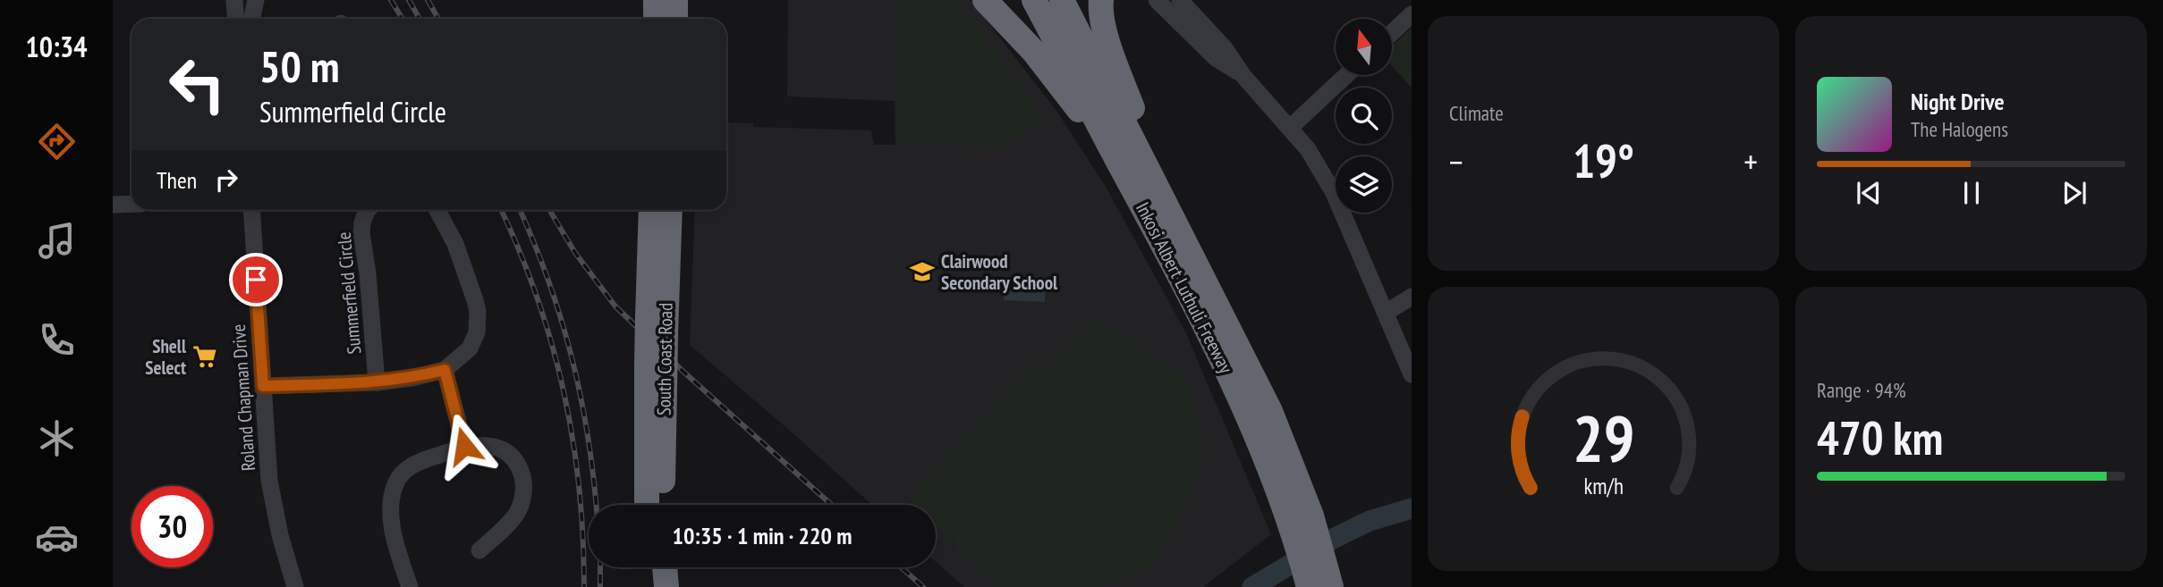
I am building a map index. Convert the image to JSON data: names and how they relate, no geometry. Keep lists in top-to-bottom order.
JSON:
{
  "streets": {
    "highway": ["Inkosi Albert Luthuli Freeway", "South Coast Road"],
    "street": ["Summerfield Circle", "Roland Chapman Drive"]
  },
  "places": {
    "school or university": ["Clairwood Secondary School"],
    "supermarket": ["Shell Select"]
  },
  "north": "top",
  "page": {
    "tabs": "10:34",
    "tile": [
      "Climate",
      ["Range · 94%", "470 km"]
    ],
    "turn": ["50 m", "Summerfield Circle"],
    "song": ["Night Drive", "The Halogens"],
    "heat": ["−", "19°", "+"],
    "then": "Then",
    "limit": "30",
    "trip": "10:35 · 1 min · 220 m",
    "gauge": ["29", "km/h"]
  }
}
